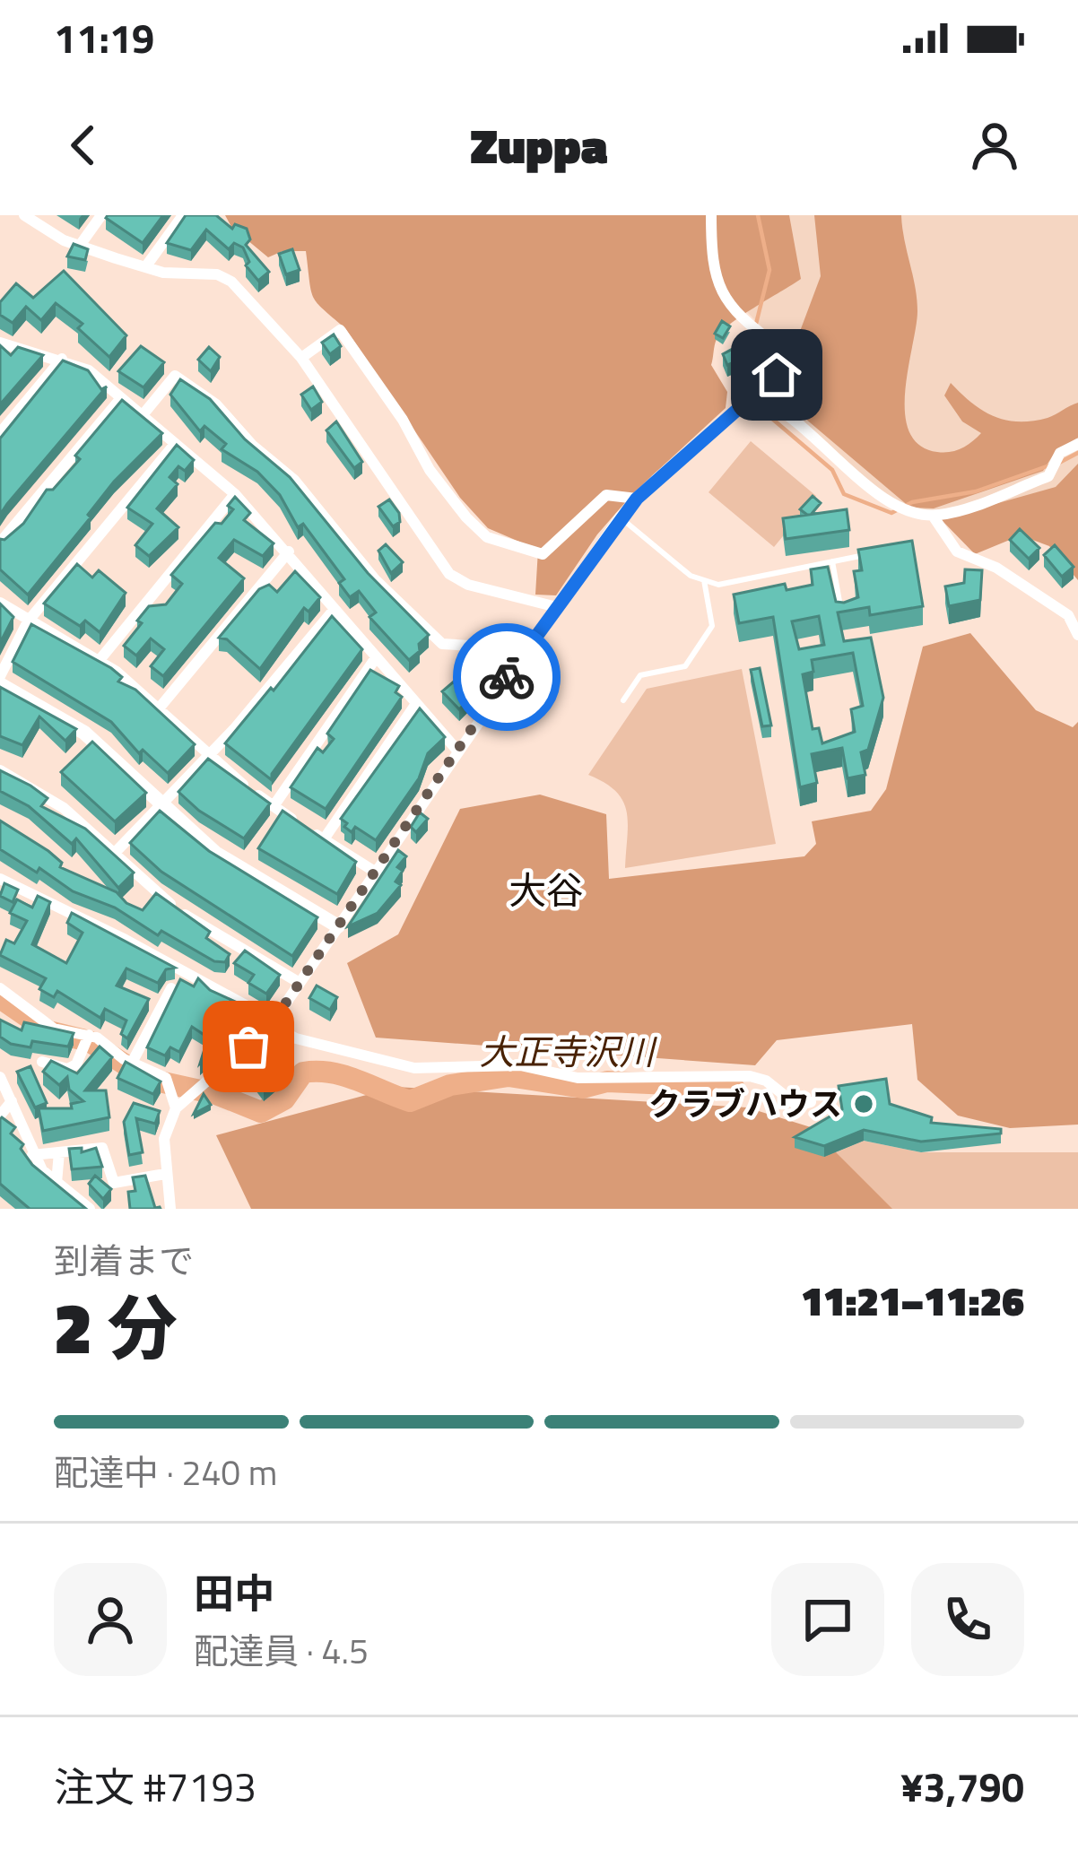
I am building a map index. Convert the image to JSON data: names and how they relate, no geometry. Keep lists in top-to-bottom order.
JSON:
{
  "districts": ["大谷"],
  "water": ["大正寺沢川"],
  "places": ["クラブハウス"],
  "page": {
    "status": "11:19",
    "header": "Zuppa",
    "heading": ["2 分", "到着まで", "11:21–11:26"],
    "panel": [
      "田中",
      "配達員 · 4.5",
      "注文 #7193",
      "¥3,790"
    ],
    "bar": "配達中 · 240 m"
  }
}
